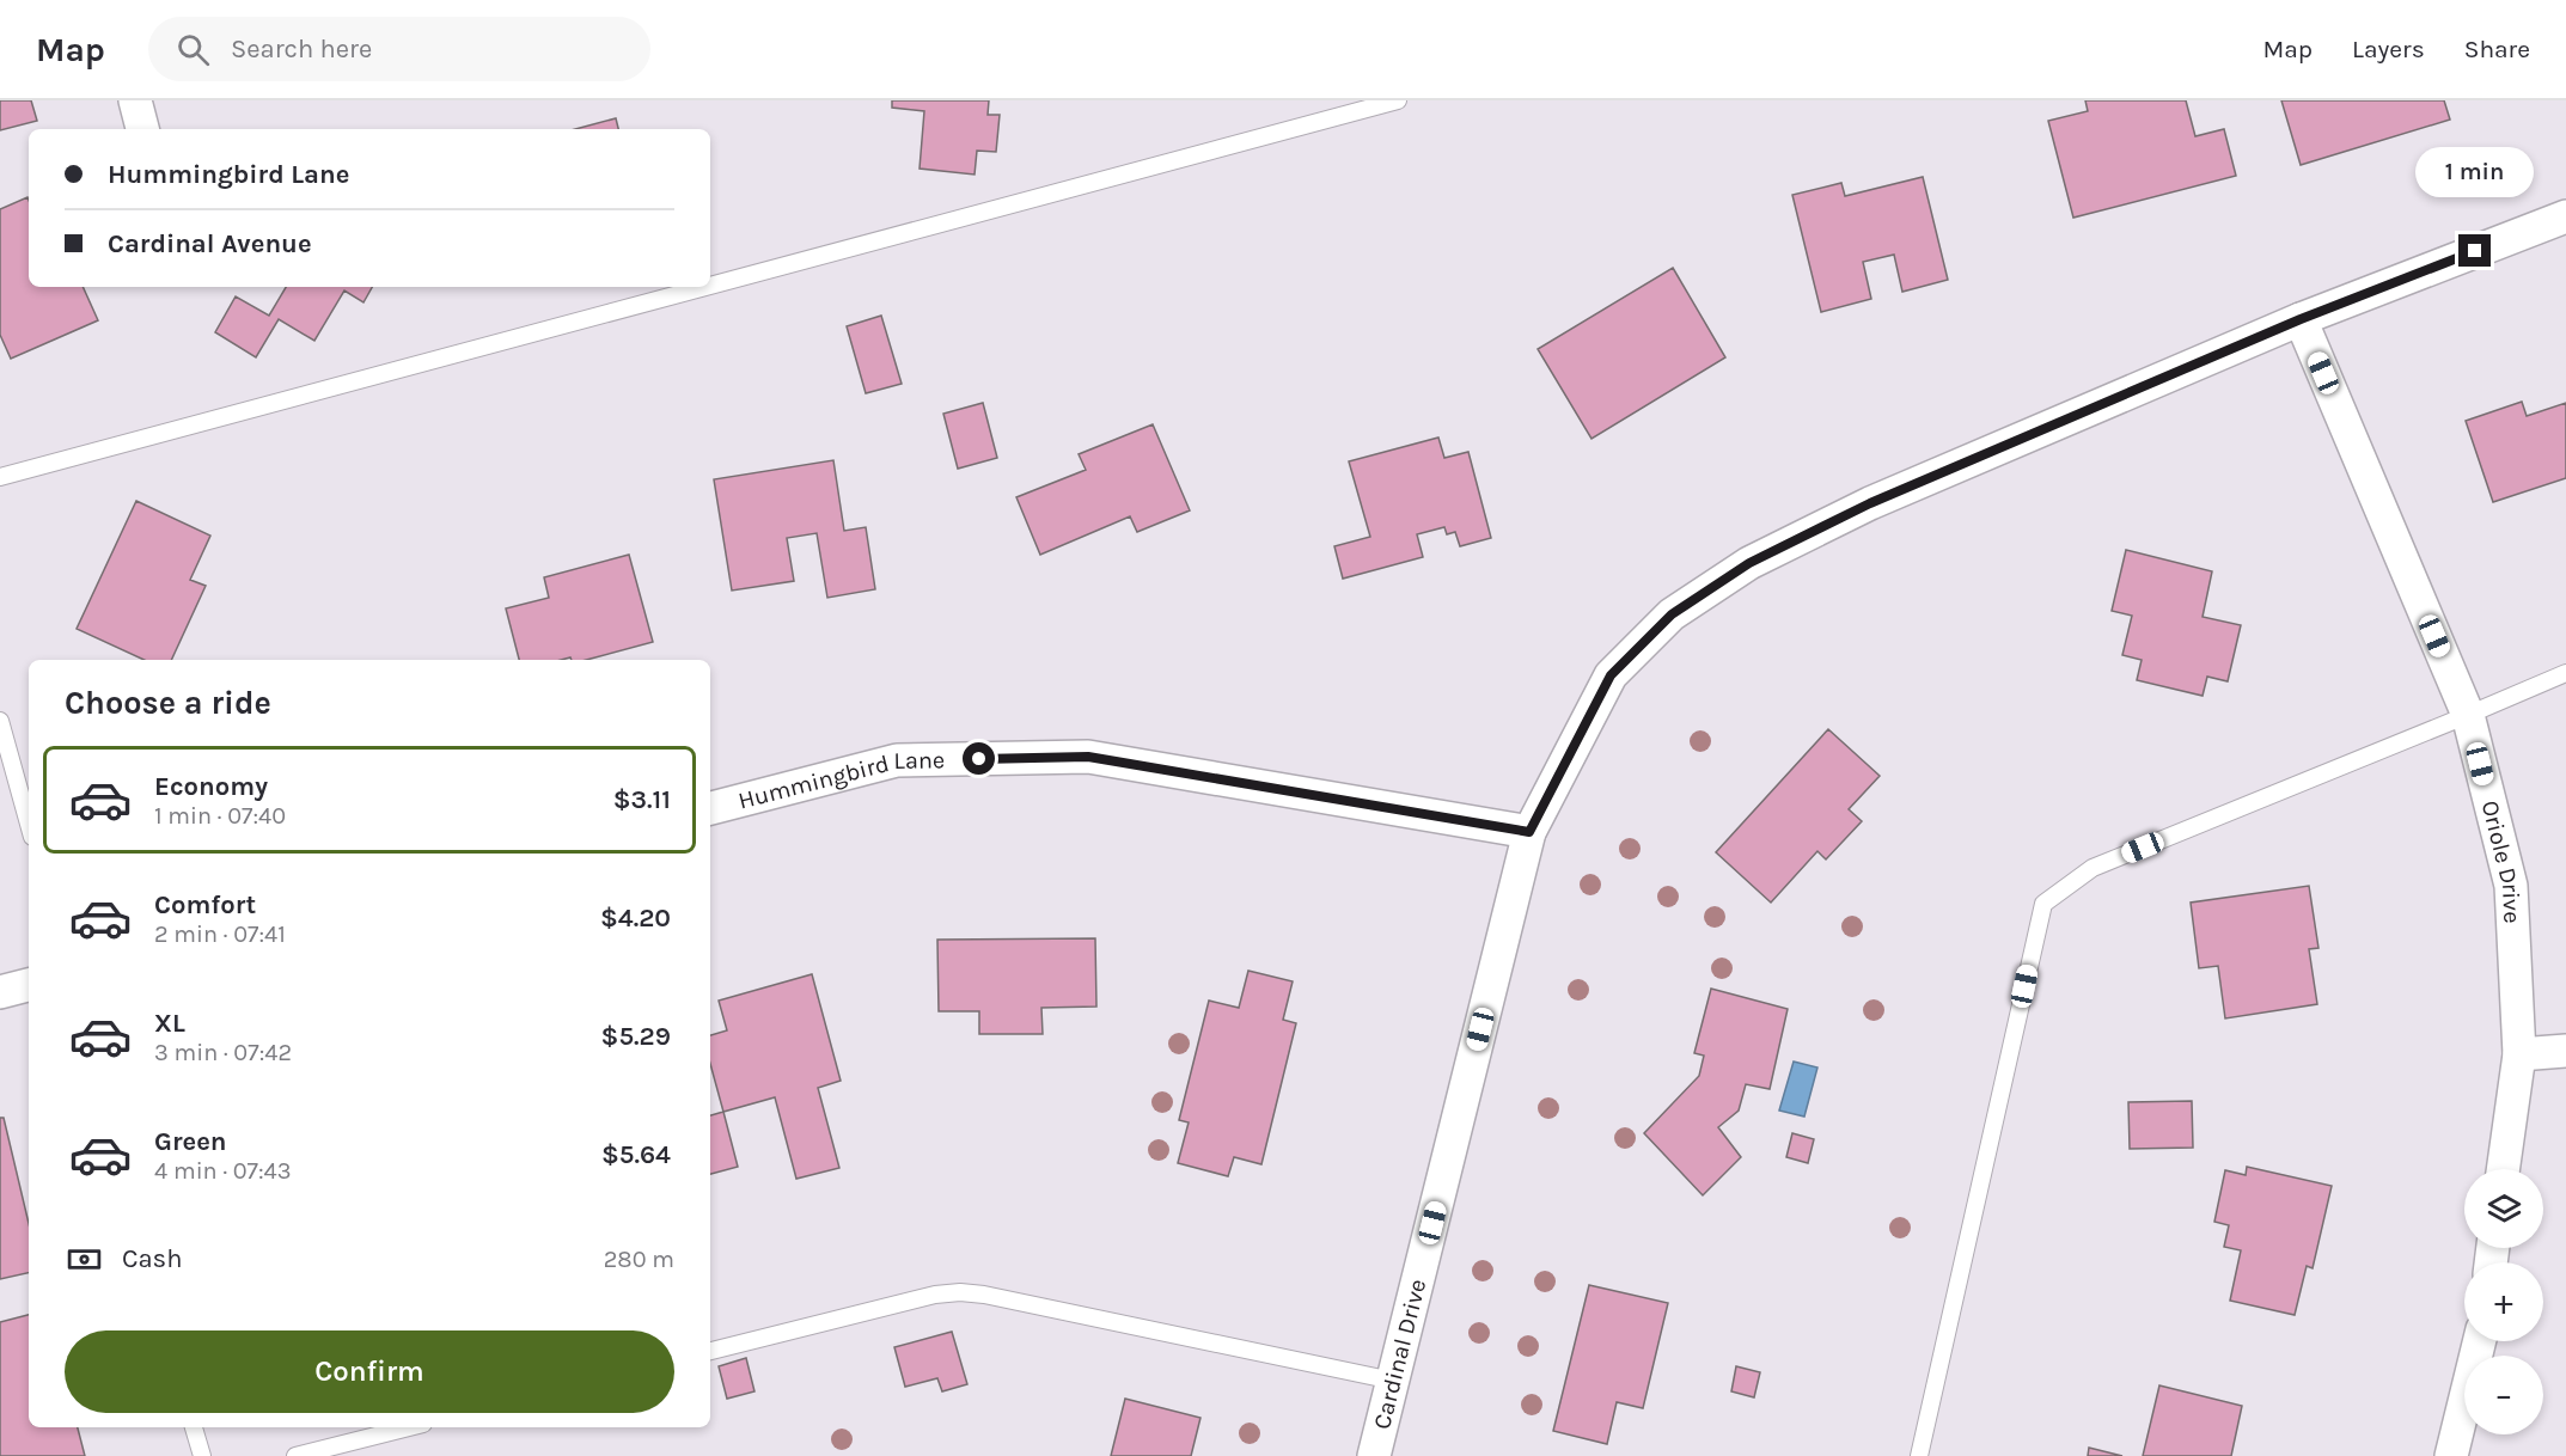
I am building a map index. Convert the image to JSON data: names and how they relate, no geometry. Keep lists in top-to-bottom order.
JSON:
{
  "streets": {
    "street": ["Hummingbird Lane", "Oriole Drive", "Cardinal Drive"]
  },
  "crossings": [
    ["Hummingbird Lane", "Cardinal Drive"],
    ["Oriole Drive", "Cardinal Drive"]
  ],
  "page": {
    "header": "Map",
    "search": "Search here",
    "nav": ["Map", "Layers", "Share"],
    "banner": ["Hummingbird Lane", "Cardinal Avenue"],
    "bubble": "1 min",
    "heading": "Choose a ride",
    "list": [
      {
        "name": "Economy",
        "note": "1 min · 07:40",
        "value": "$3.11"
      },
      {
        "name": "Comfort",
        "note": "2 min · 07:41",
        "value": "$4.20"
      },
      {
        "name": "XL",
        "note": "3 min · 07:42",
        "value": "$5.29"
      },
      {
        "name": "Green",
        "note": "4 min · 07:43",
        "value": "$5.64"
      }
    ],
    "map_buttons": ["+", "−"],
    "pay": ["Cash", "280 m"],
    "buttons": "Confirm"
  }
}
